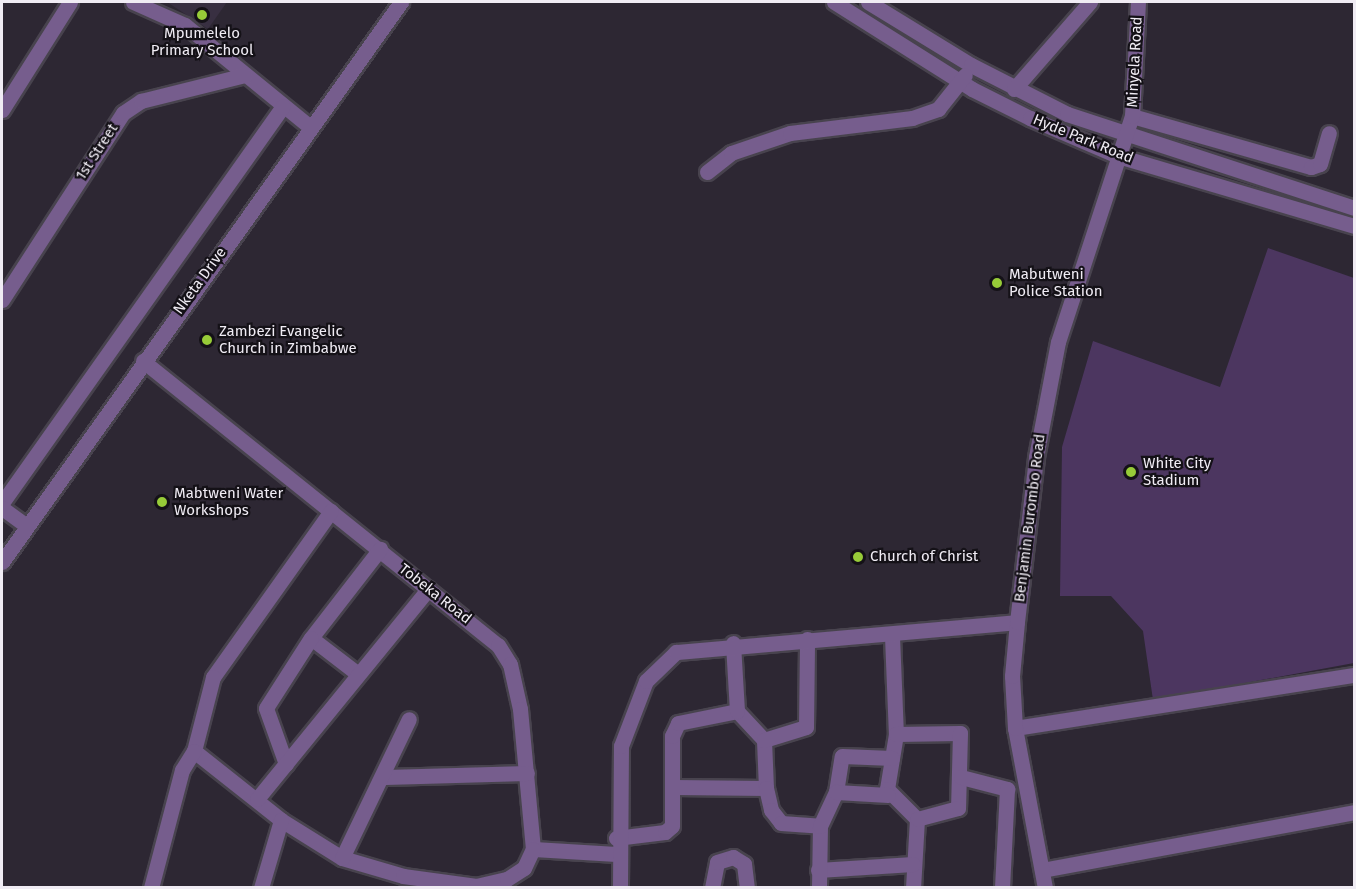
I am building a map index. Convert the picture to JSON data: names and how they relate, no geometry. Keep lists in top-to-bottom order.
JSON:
{
  "streets": {
    "street": [
      "Minyela Road",
      "Hyde Park Road",
      "1st Street",
      "Nketa Drive",
      "Benjamin Burombo Road",
      "Tobeka Road"
    ]
  },
  "crossings": [
    ["Minyela Road", "Hyde Park Road"],
    ["Minyela Road", "Benjamin Burombo Road"],
    ["Hyde Park Road", "Benjamin Burombo Road"],
    ["Nketa Drive", "Tobeka Road"]
  ],
  "places": [
    "Mpumelelo Primary School",
    "Mabutweni Police Station",
    "Zambezi Evangelic Church in Zimbabwe",
    "White City Stadium",
    "Mabtweni Water Workshops",
    "Church of Christ"
  ]
}
